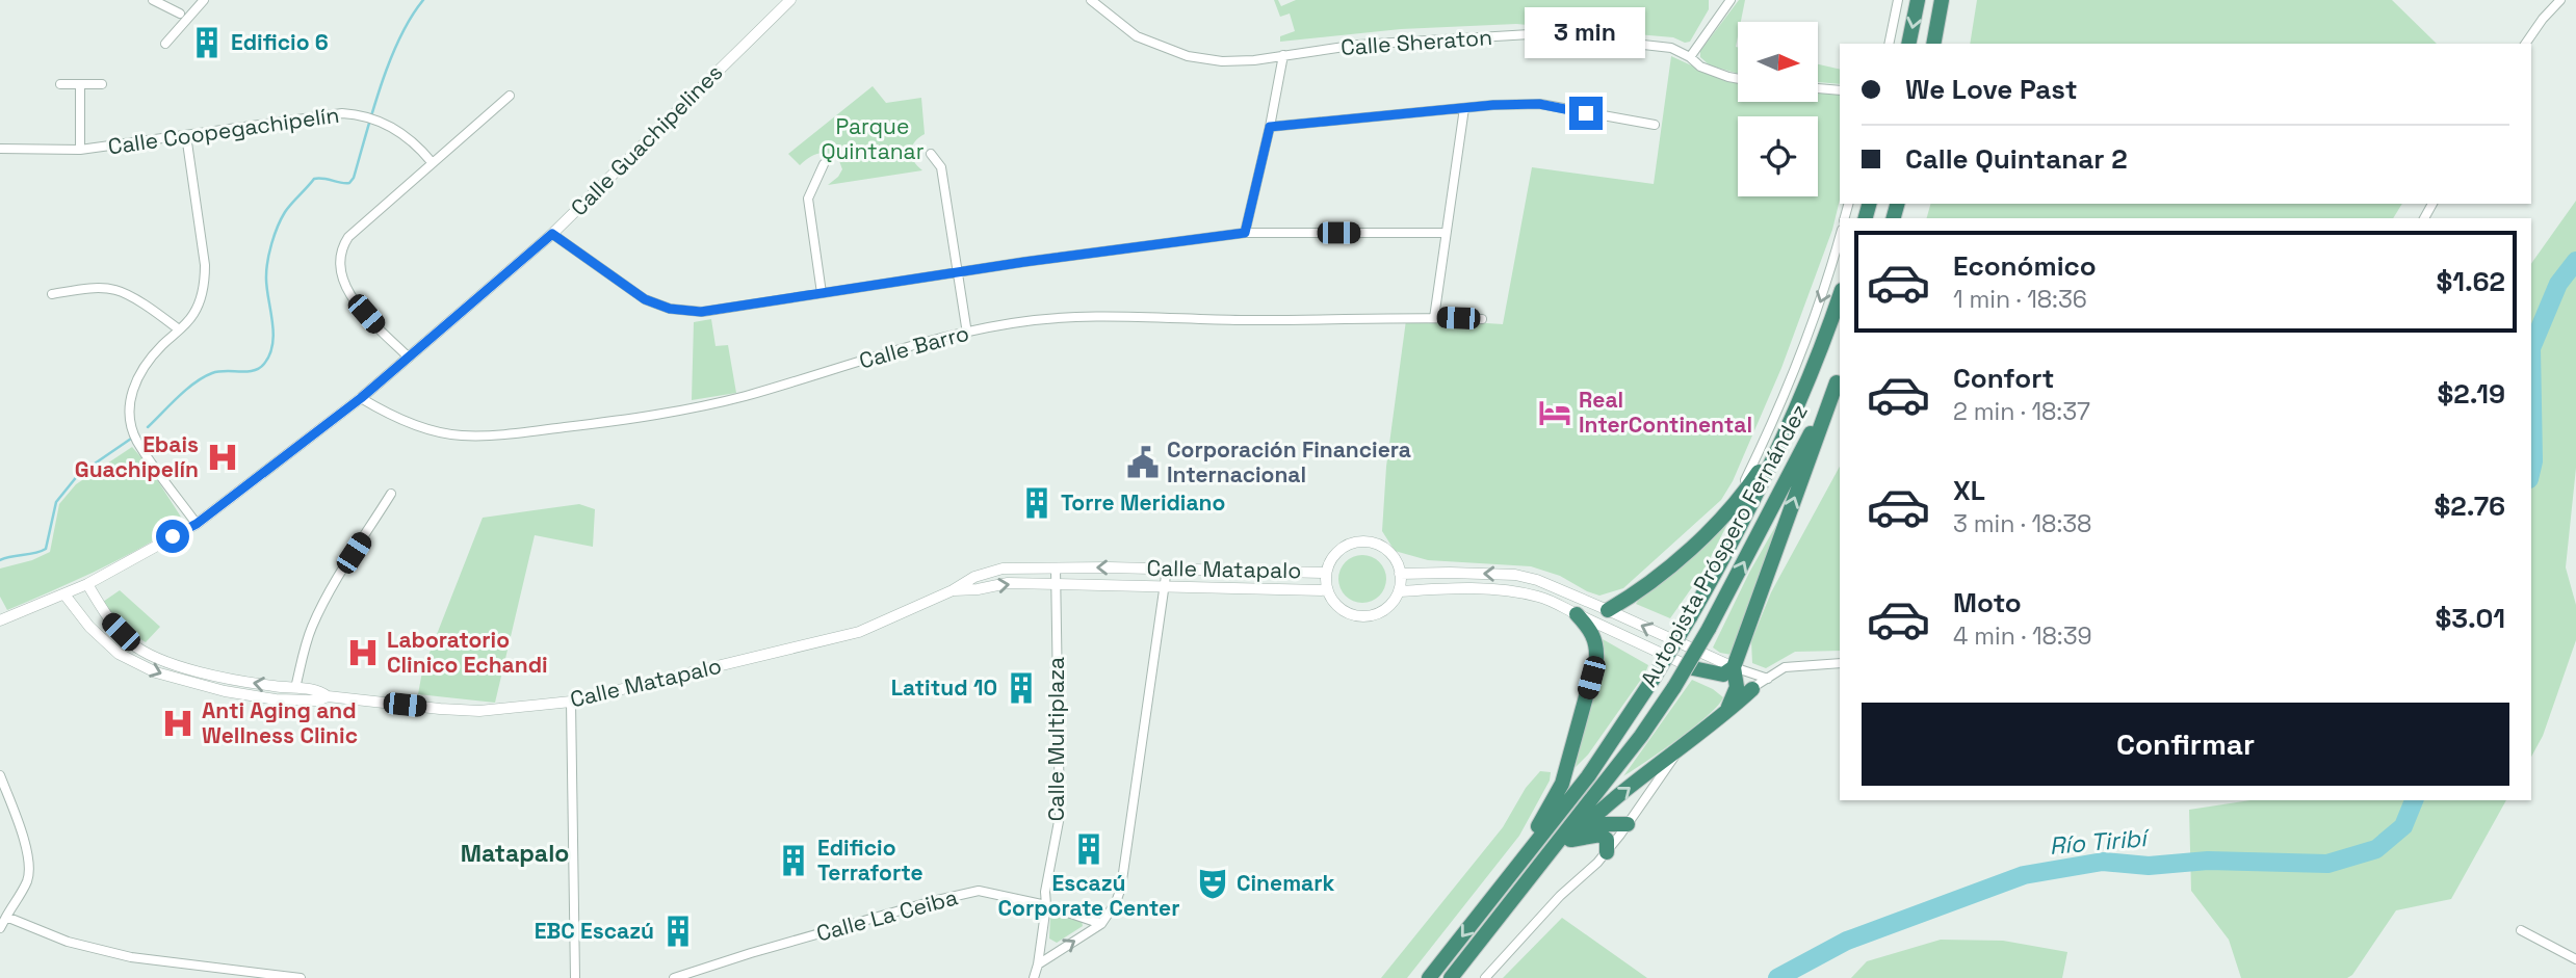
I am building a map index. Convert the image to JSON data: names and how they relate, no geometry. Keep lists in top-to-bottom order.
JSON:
{
  "streets": {
    "highway": ["Autopista Próspero Fernández"],
    "street": [
      "Calle Sheraton",
      "Calle Coopegachipelín",
      "Calle Guachipelines",
      "Calle Barro",
      "Calle Matapalo",
      "Calle Multiplaza",
      "Calle La Ceiba"
    ]
  },
  "crossings": [
    ["Calle Guachipelines", "Calle Barro"],
    ["Calle Guachipelines", "Calle Matapalo"],
    ["Calle Matapalo", "Calle Multiplaza"],
    ["Calle Multiplaza", "Calle La Ceiba"]
  ],
  "districts": ["Matapalo"],
  "water": ["Río Tiribí"],
  "parks": ["Parque Quintanar"],
  "places": {
    "building": [
      "Edificio 6",
      "Torre Meridiano",
      "Latitud 10",
      "Escazú Corporate Center",
      "Edificio Terraforte",
      "EBC Escazú"
    ],
    "hotel": ["Real InterContinental"],
    "hospital": ["Ebais Guachipelín", "Laboratorio Clinico Echandi", "Anti Aging and Wellness Clinic"],
    "public building": ["Corporación Financiera Internacional"],
    "theatre": ["Cinemark"]
  },
  "north": "right",
  "page": {
    "bubble": "3 min",
    "banner": ["We Love Past", "Calle Quintanar 2"],
    "list": [
      {
        "name": "Económico",
        "note": "1 min · 18:36",
        "value": "$1.62"
      },
      {
        "name": "Confort",
        "note": "2 min · 18:37",
        "value": "$2.19"
      },
      {
        "name": "XL",
        "note": "3 min · 18:38",
        "value": "$2.76"
      },
      {
        "name": "Moto",
        "note": "4 min · 18:39",
        "value": "$3.01"
      }
    ],
    "buttons": "Confirmar"
  }
}
